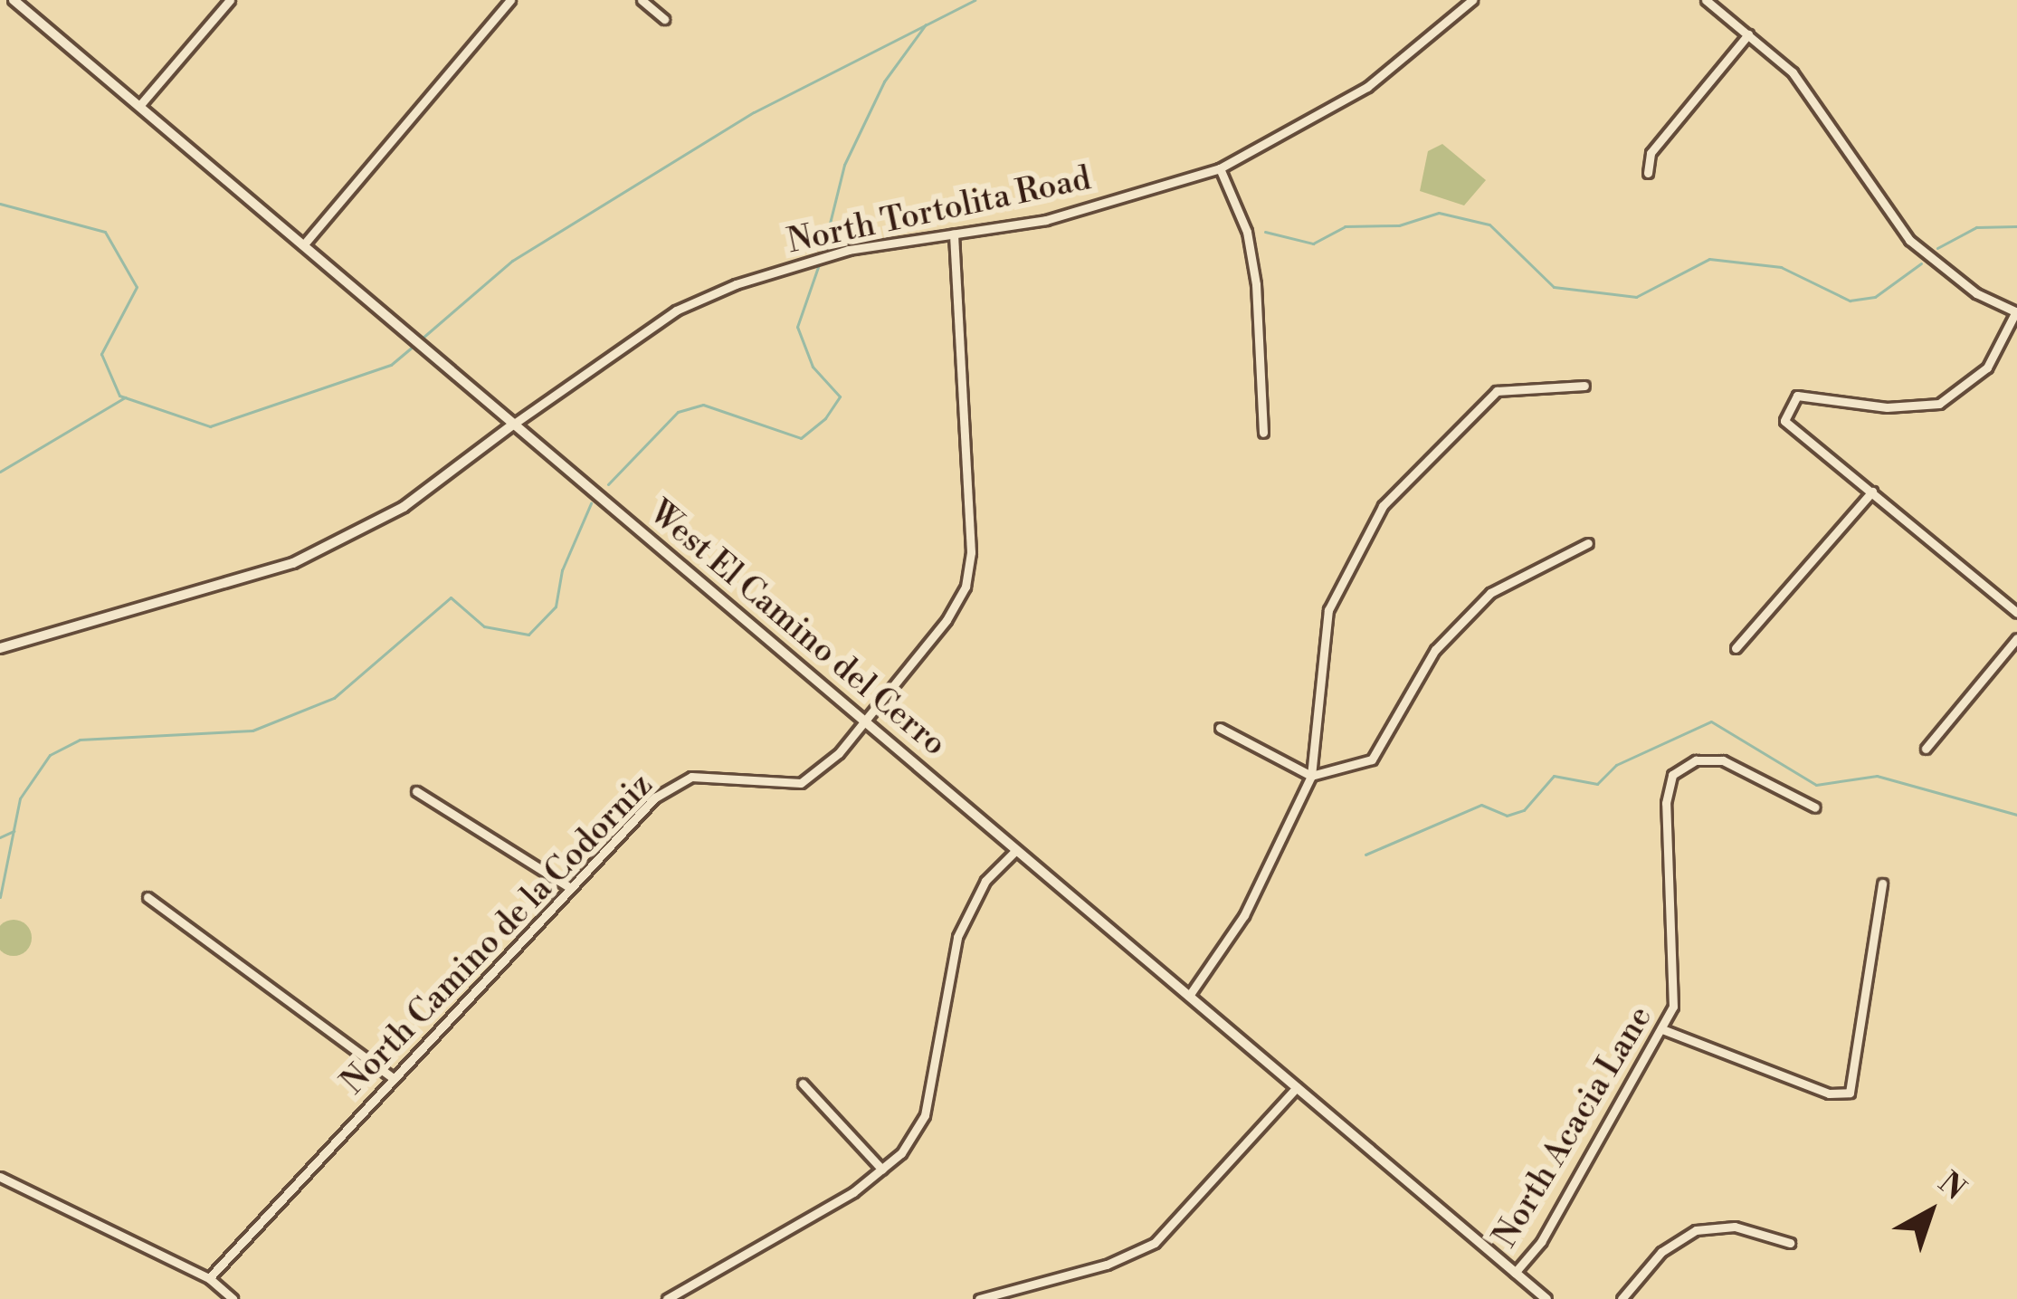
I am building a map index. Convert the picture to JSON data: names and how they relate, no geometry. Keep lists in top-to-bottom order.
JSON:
{
  "streets": {
    "street": [
      "North Tortolita Road",
      "West El Camino del Cerro",
      "North Camino de la Codorniz",
      "North Acacia Lane"
    ]
  },
  "crossings": [
    ["North Tortolita Road", "West El Camino del Cerro"],
    ["North Tortolita Road", "North Camino de la Codorniz"],
    ["West El Camino del Cerro", "North Camino de la Codorniz"],
    ["West El Camino del Cerro", "North Acacia Lane"]
  ],
  "north": "top right"
}
